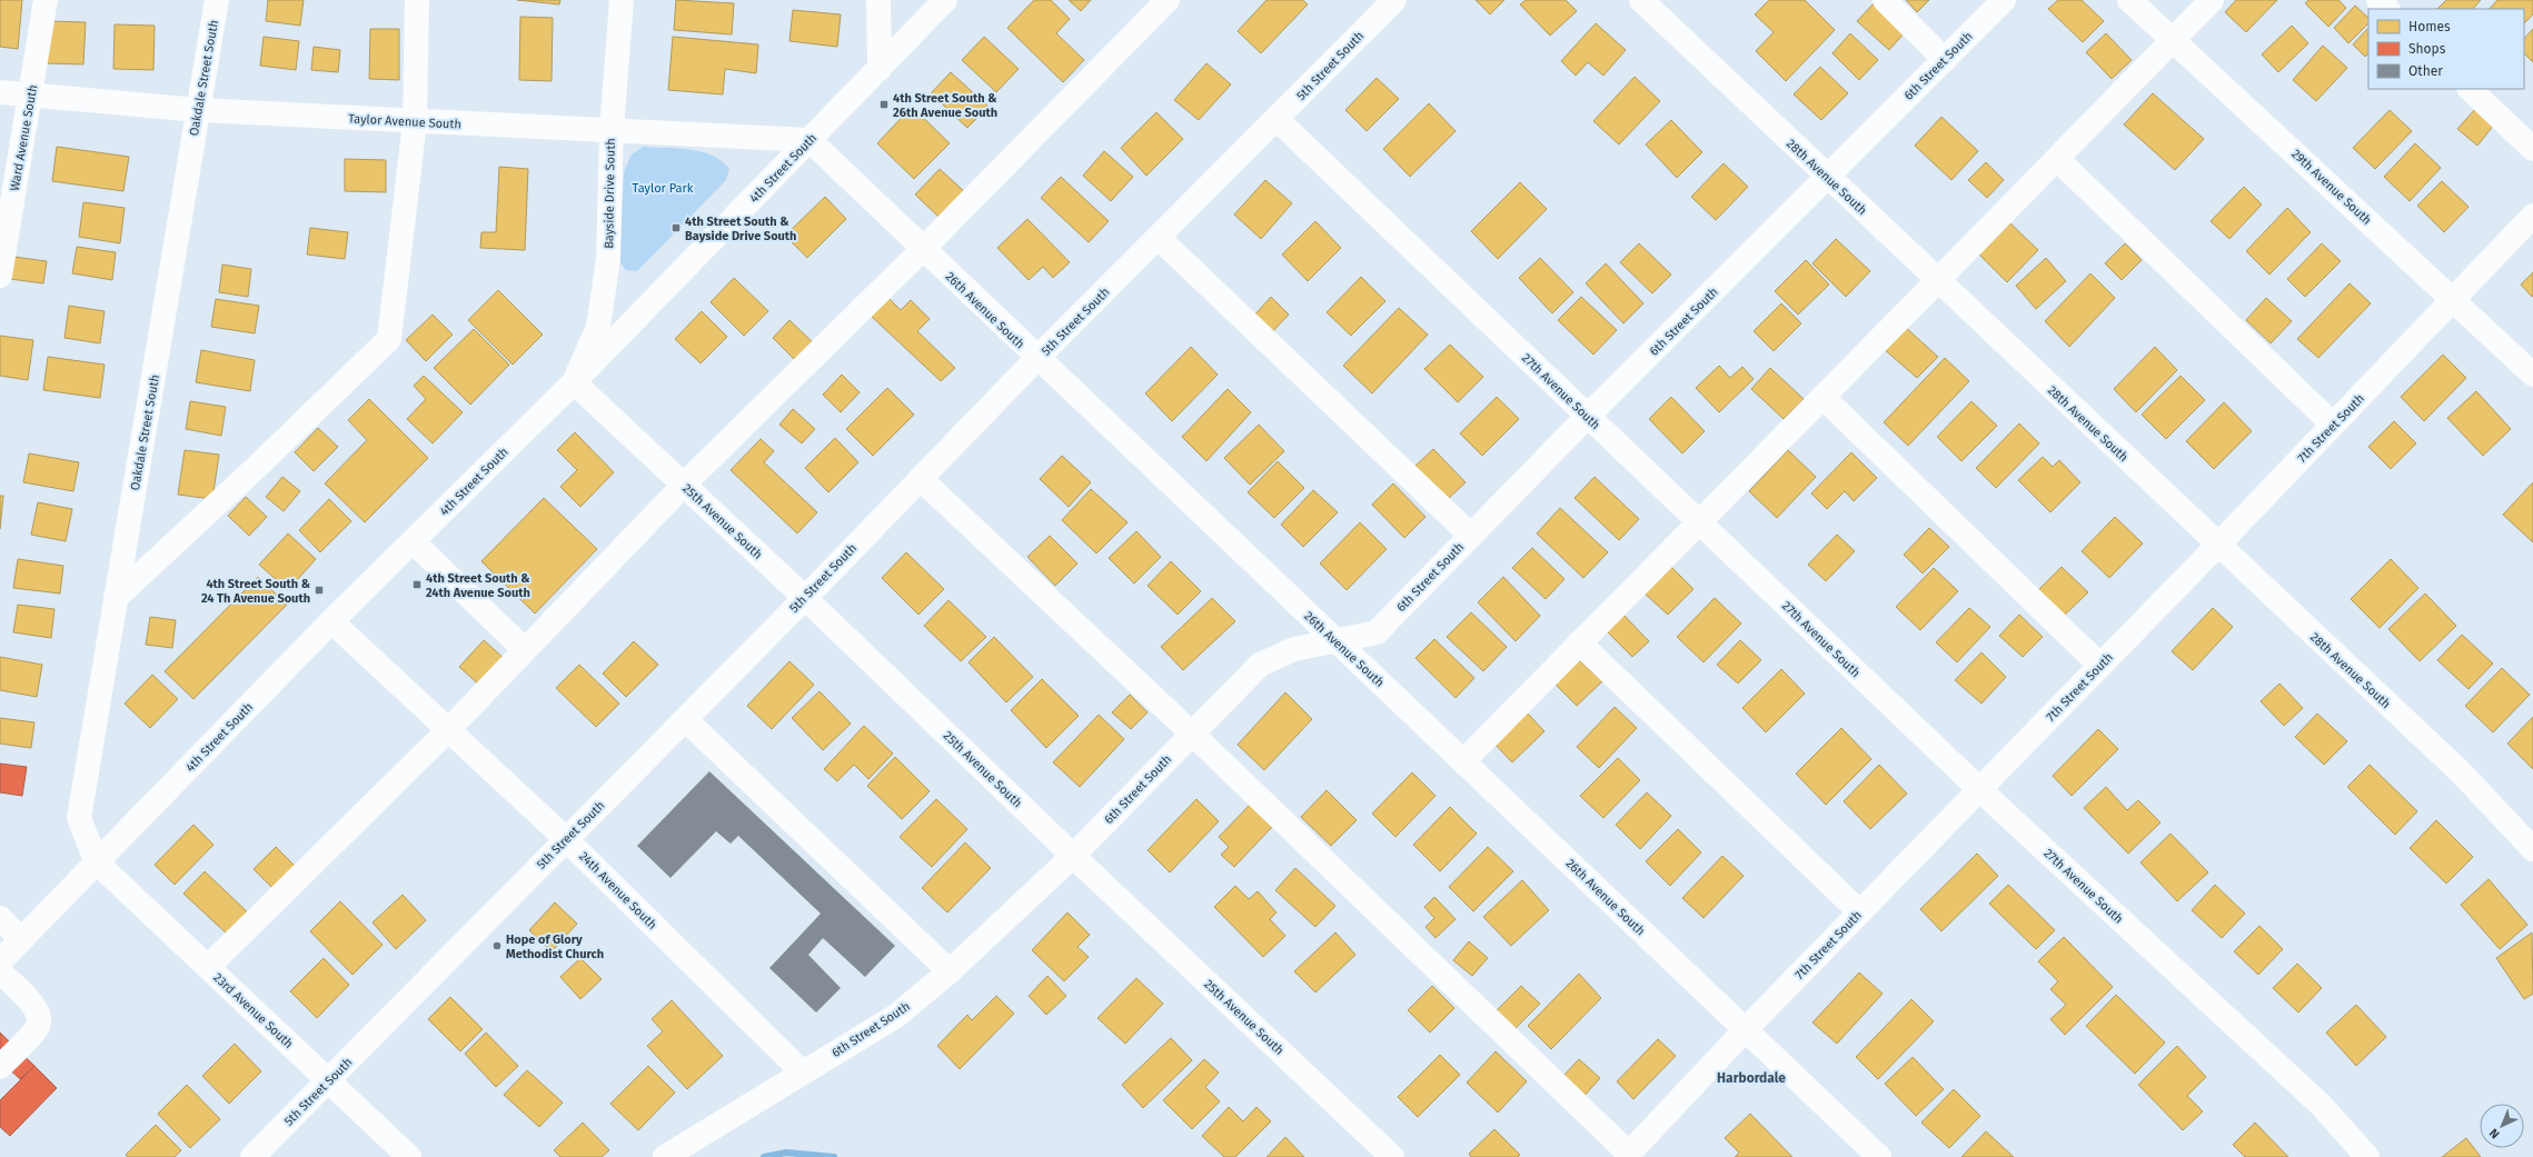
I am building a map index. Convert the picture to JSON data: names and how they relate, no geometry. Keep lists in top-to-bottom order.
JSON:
{
  "streets": {
    "street": [
      "5th Street South",
      "6th Street South",
      "Oakdale Street South",
      "Taylor Avenue South",
      "Ward Avenue South",
      "4th Street South",
      "28th Avenue South",
      "29th Avenue South",
      "Bayside Drive South",
      "26th Avenue South",
      "27th Avenue South",
      "7th Street South",
      "25th Avenue South",
      "24th Avenue South",
      "23rd Avenue South"
    ]
  },
  "crossings": [
    ["5th Street South", "26th Avenue South"],
    ["5th Street South", "27th Avenue South"],
    ["5th Street South", "25th Avenue South"],
    ["5th Street South", "24th Avenue South"],
    ["5th Street South", "23rd Avenue South"],
    ["6th Street South", "28th Avenue South"],
    ["6th Street South", "26th Avenue South"],
    ["6th Street South", "27th Avenue South"],
    ["6th Street South", "25th Avenue South"],
    ["6th Street South", "24th Avenue South"],
    ["Oakdale Street South", "Taylor Avenue South"],
    ["Oakdale Street South", "4th Street South"],
    ["Oakdale Street South", "23rd Avenue South"],
    ["Taylor Avenue South", "Ward Avenue South"],
    ["Taylor Avenue South", "4th Street South"],
    ["Taylor Avenue South", "Bayside Drive South"],
    ["Taylor Avenue South", "26th Avenue South"],
    ["4th Street South", "Bayside Drive South"],
    ["4th Street South", "26th Avenue South"],
    ["4th Street South", "25th Avenue South"],
    ["4th Street South", "24th Avenue South"],
    ["4th Street South", "23rd Avenue South"],
    ["28th Avenue South", "7th Street South"],
    ["29th Avenue South", "7th Street South"],
    ["Bayside Drive South", "25th Avenue South"],
    ["26th Avenue South", "7th Street South"],
    ["27th Avenue South", "7th Street South"]
  ],
  "districts": ["Harbordale"],
  "parks": ["Taylor Park"],
  "places": {
    "transit": [
      "4th Street South & 26th Avenue South",
      "4th Street South & Bayside Drive South",
      "4th Street South & 24th Avenue South",
      "4th Street South & 24 Th Avenue South"
    ],
    "other": ["Hope of Glory Methodist Church"]
  },
  "legend": ["Homes", "Shops", "Other"],
  "north": "bottom left"
}
